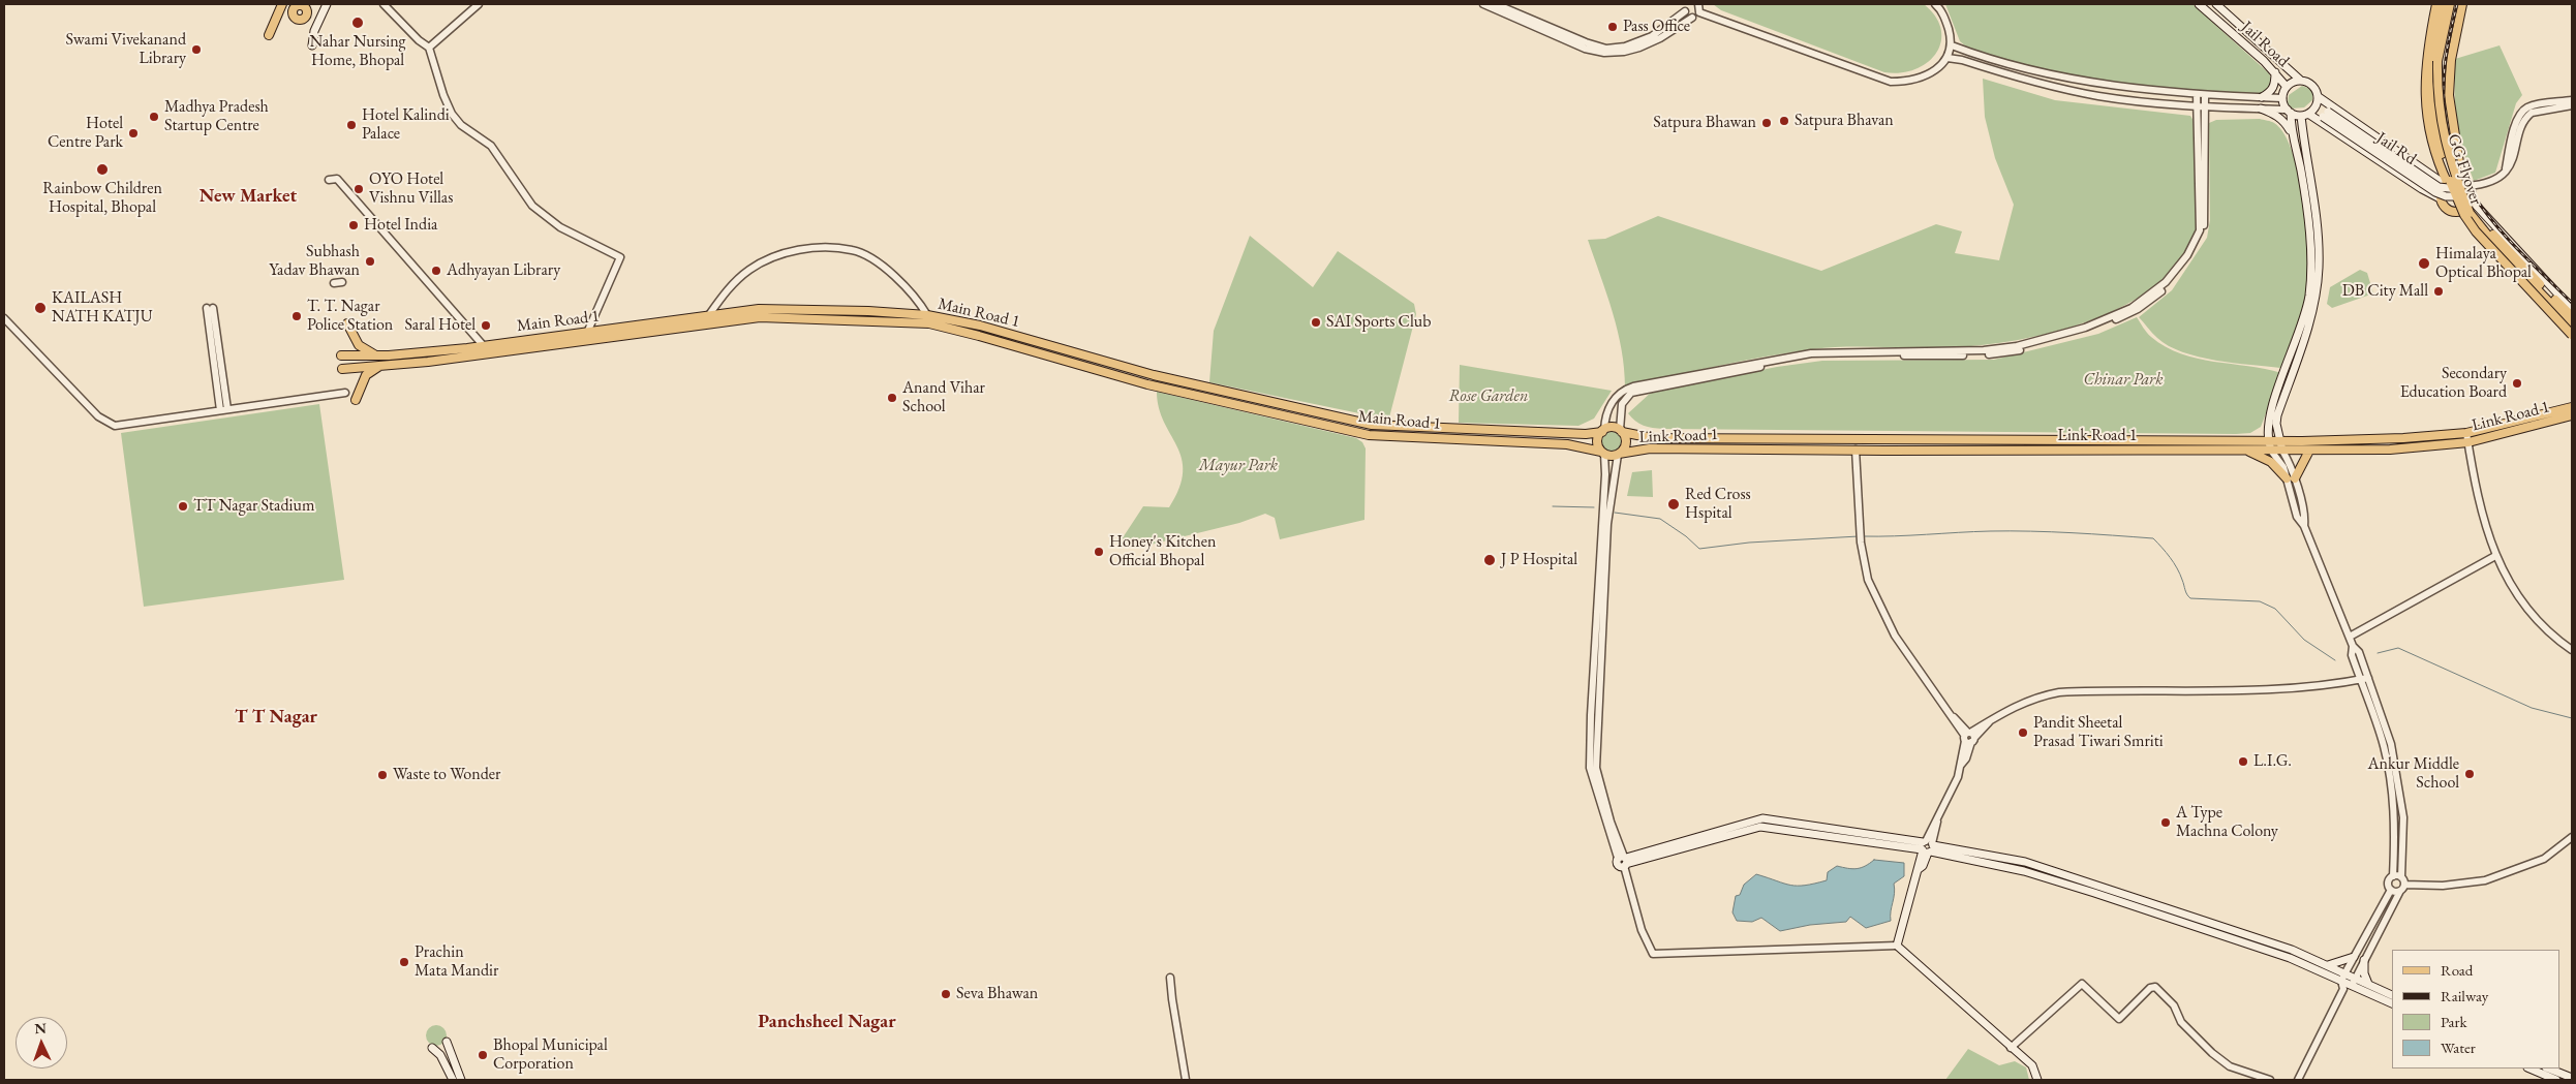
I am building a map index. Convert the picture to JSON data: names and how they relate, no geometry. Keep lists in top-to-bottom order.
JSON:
{
  "streets": {
    "main road": [
      "Jail Road",
      "Jail Rd",
      "GG Flyover",
      "Main Road 1",
      "Link Road 1"
    ]
  },
  "crossings": [
    ["Jail Road", "Jail Rd"],
    ["Jail Rd", "GG Flyover"],
    ["Main Road 1", "Link Road 1"]
  ],
  "districts": ["New Market", "T T Nagar", "Panchsheel Nagar"],
  "parks": ["Chinar Park", "Rose Garden", "Mayur Park"],
  "places": [
    "Nahar Nursing Home, Bhopal",
    "Pass Office",
    "Swami Vivekanand Library",
    "Madhya Pradesh Startup Centre",
    "Satpura Bhavan",
    "Satpura Bhawan",
    "Hotel Kalindi Palace",
    "Hotel Centre Park",
    "Rainbow Children Hospital, Bhopal",
    "OYO Hotel Vishnu Villas",
    "Hotel India",
    "Subhash Yadav Bhawan",
    "Himalaya Optical Bhopal",
    "Adhyayan Library",
    "DB City Mall",
    "KAILASH NATH KATJU",
    "T. T. Nagar Police Station",
    "SAI Sports Club",
    "Saral Hotel",
    "Secondary Education Board",
    "Anand Vihar School",
    "Red Cross Hspital",
    "TT Nagar Stadium",
    "Honey's Kitchen Official Bhopal",
    "J P Hospital",
    "Pandit Sheetal Prasad Tiwari Smriti",
    "L.I.G.",
    "Ankur Middle School",
    "Waste to Wonder",
    "A Type Machna Colony",
    "Prachin Mata Mandir",
    "Seva Bhawan",
    "Bhopal Municipal Corporation"
  ],
  "legend": [
    "Road",
    "Railway",
    "Park",
    "Water"
  ],
  "north": "top"
}
